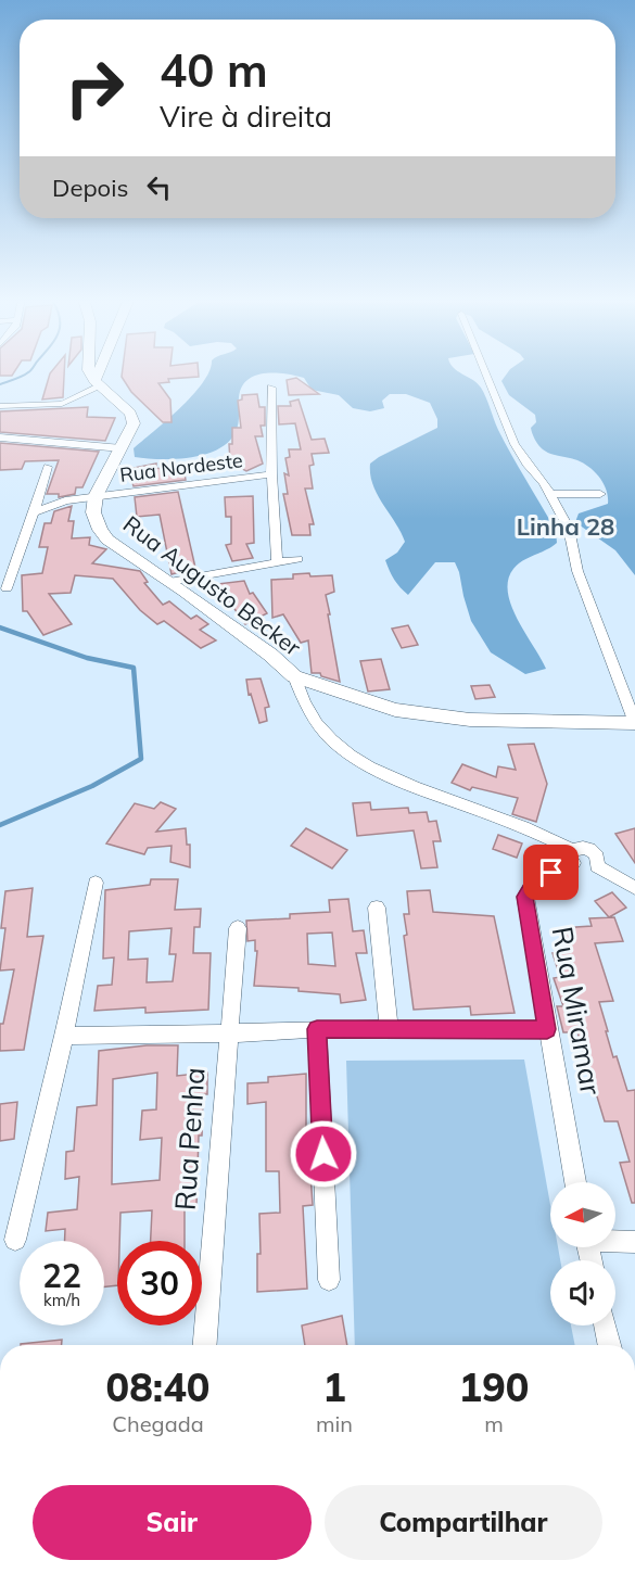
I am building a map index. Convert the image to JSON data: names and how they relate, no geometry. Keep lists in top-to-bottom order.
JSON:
{
  "streets": {
    "main road": ["Rua Augusto Becker"],
    "street": ["Rua Nordeste", "Rua Miramar", "Rua Penha"]
  },
  "crossings": [
    ["Rua Nordeste", "Rua Augusto Becker"],
    ["Rua Augusto Becker", "Rua Miramar"]
  ],
  "districts": ["Linha 28"],
  "north": "left",
  "page": {
    "turn": ["40 m", "Vire à direita"],
    "then": "Depois",
    "speed": "22 km/h",
    "limit": "30",
    "eta": [
      "08:40",
      "Chegada",
      "1",
      "min",
      "190",
      "m"
    ],
    "buttons": ["Sair", "Compartilhar"]
  }
}
